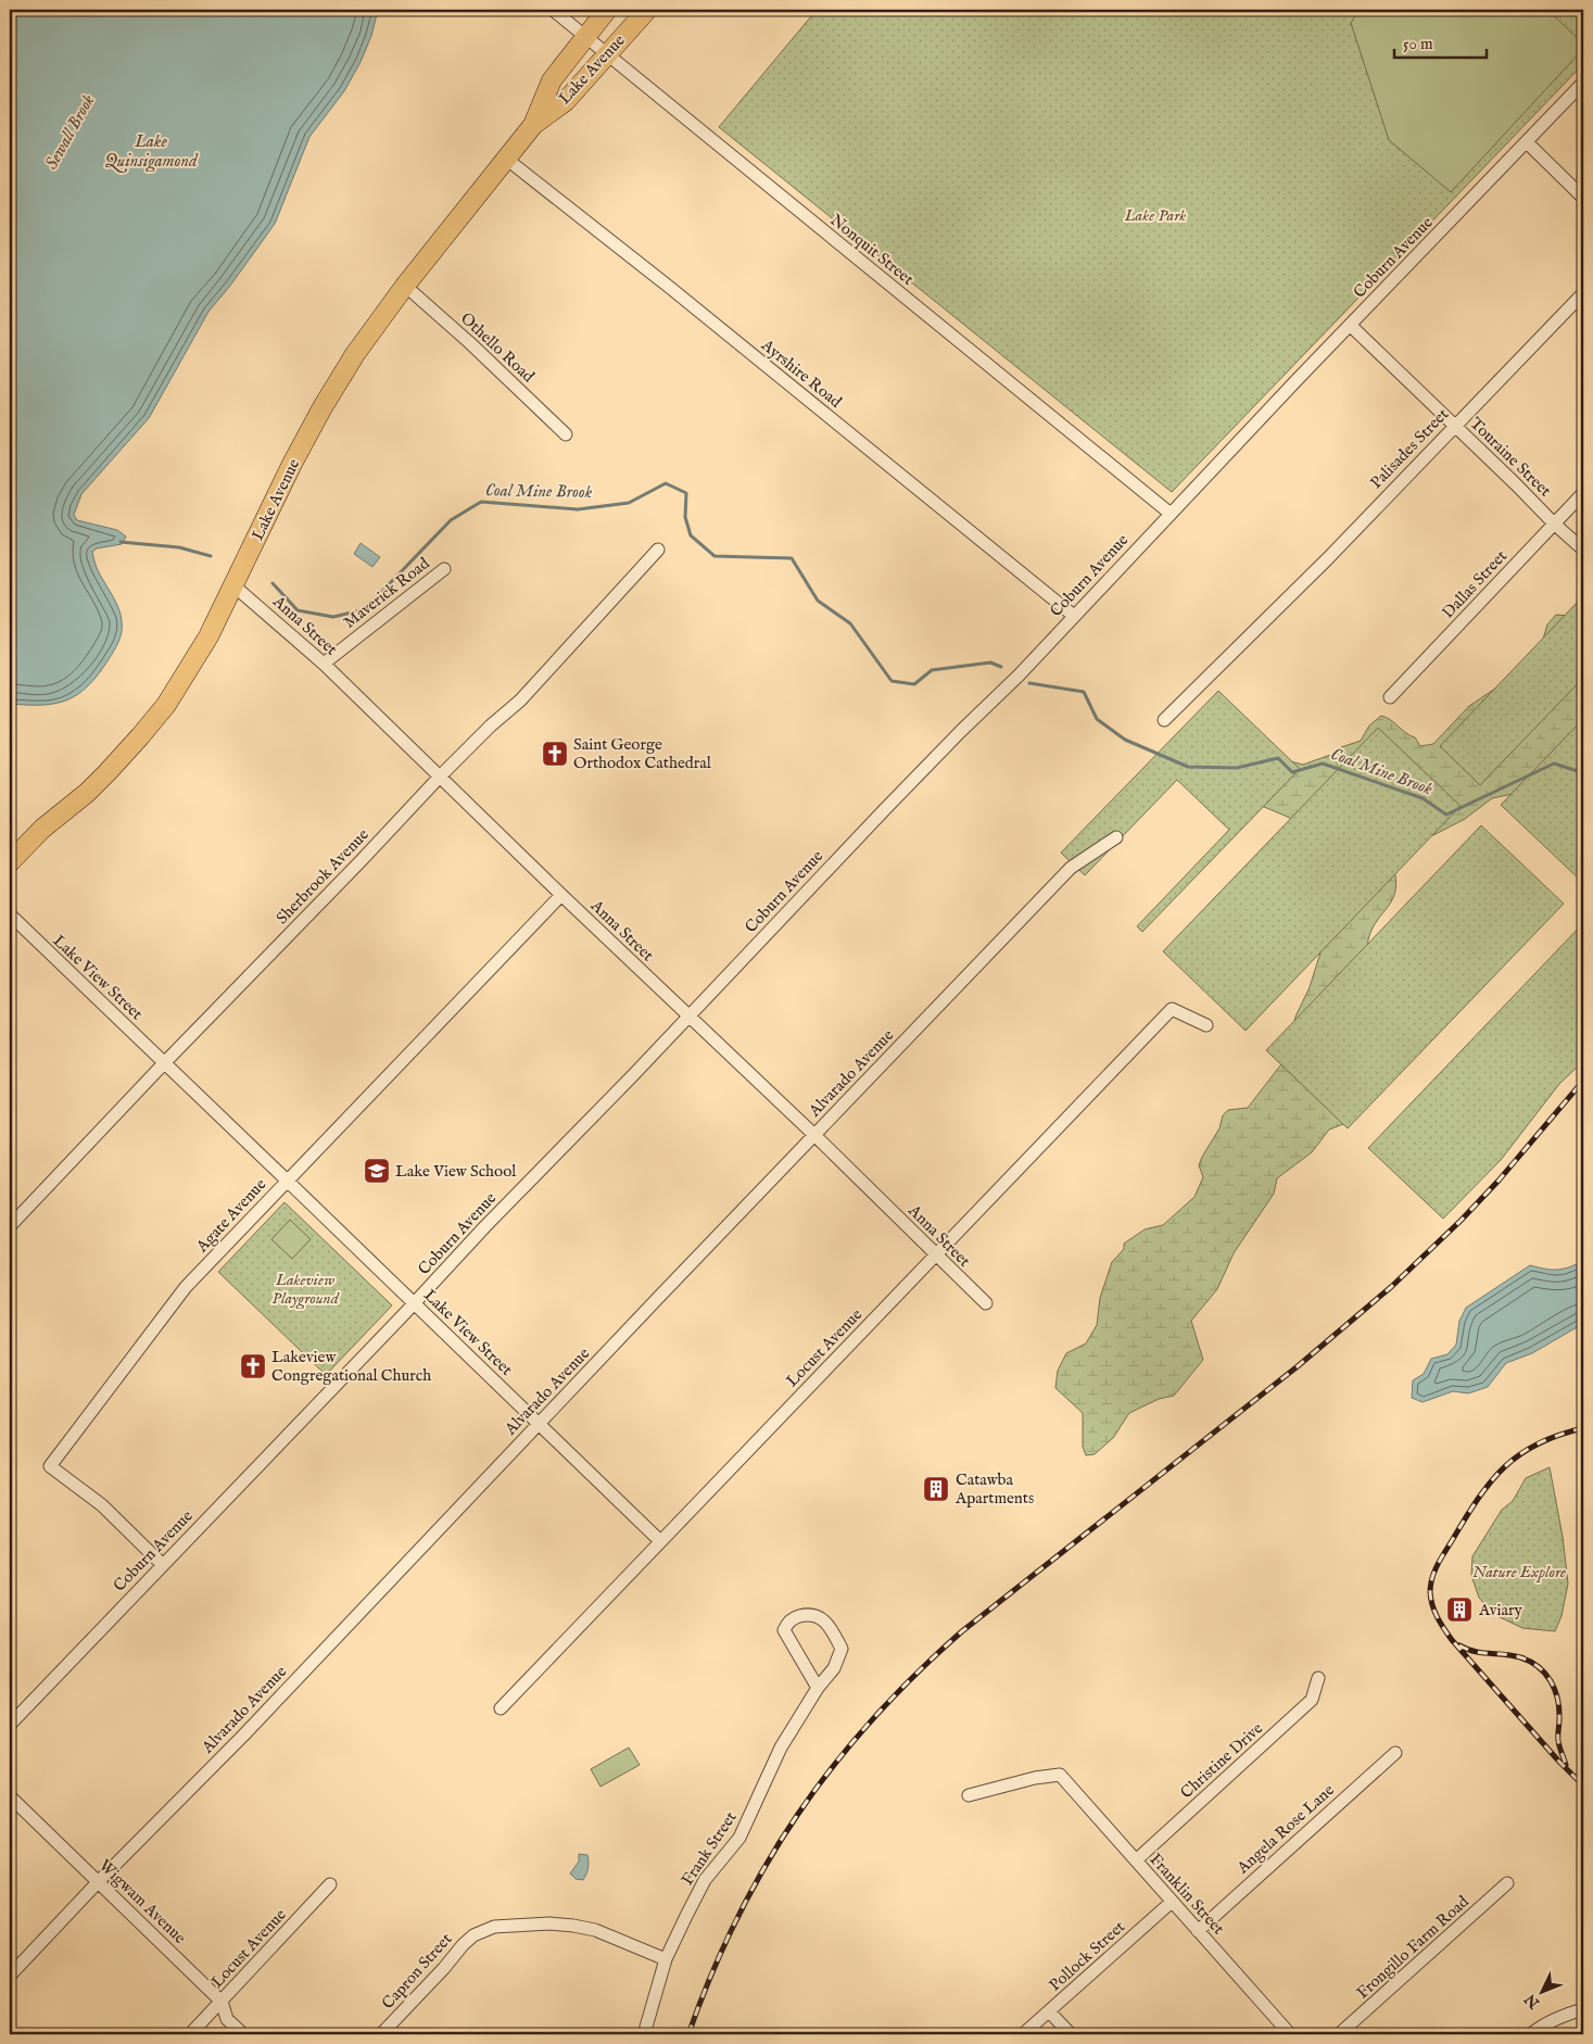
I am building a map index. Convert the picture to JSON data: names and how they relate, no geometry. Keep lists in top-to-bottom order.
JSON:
{
  "streets": {
    "main road": ["Lake Avenue"],
    "street": [
      "Nonquit Street",
      "Coburn Avenue",
      "Othello Road",
      "Ayrshire Road",
      "Palisades Street",
      "Touraine Street",
      "Dallas Street",
      "Maverick Road",
      "Anna Street",
      "Sherbrook Avenue",
      "Lake View Street",
      "Alvarado Avenue",
      "Agate Avenue",
      "Locust Avenue",
      "Christine Drive",
      "Angela Rose Lane",
      "Frank Street",
      "Franklin Street",
      "Wigwam Avenue",
      "Frongillo Farm Road",
      "Pollock Street",
      "Capron Street"
    ]
  },
  "crossings": [
    ["Lake Avenue", "Nonquit Street"],
    ["Lake Avenue", "Othello Road"],
    ["Lake Avenue", "Ayrshire Road"],
    ["Lake Avenue", "Anna Street"],
    ["Nonquit Street", "Coburn Avenue"],
    ["Coburn Avenue", "Ayrshire Road"],
    ["Coburn Avenue", "Touraine Street"],
    ["Coburn Avenue", "Anna Street"],
    ["Coburn Avenue", "Lake View Street"],
    ["Coburn Avenue", "Agate Avenue"],
    ["Palisades Street", "Touraine Street"],
    ["Touraine Street", "Dallas Street"],
    ["Maverick Road", "Anna Street"],
    ["Anna Street", "Sherbrook Avenue"],
    ["Anna Street", "Alvarado Avenue"],
    ["Anna Street", "Agate Avenue"],
    ["Anna Street", "Locust Avenue"],
    ["Sherbrook Avenue", "Lake View Street"],
    ["Lake View Street", "Alvarado Avenue"],
    ["Lake View Street", "Agate Avenue"],
    ["Lake View Street", "Locust Avenue"],
    ["Alvarado Avenue", "Wigwam Avenue"],
    ["Locust Avenue", "Wigwam Avenue"],
    ["Christine Drive", "Franklin Street"],
    ["Angela Rose Lane", "Franklin Street"],
    ["Frank Street", "Capron Street"],
    ["Franklin Street", "Pollock Street"]
  ],
  "water": ["Sewall Brook", "Lake Quinsigamond", "Coal Mine Brook"],
  "parks": ["Lake Park", "Lakeview Playground", "Nature Explore"],
  "places": {
    "church": ["Saint George Orthodox Cathedral", "Lakeview Congregational Church"],
    "school or university": ["Lake View School"],
    "building": ["Catawba Apartments", "Aviary"]
  },
  "scale_bar": "50 m",
  "north": "bottom left"
}
